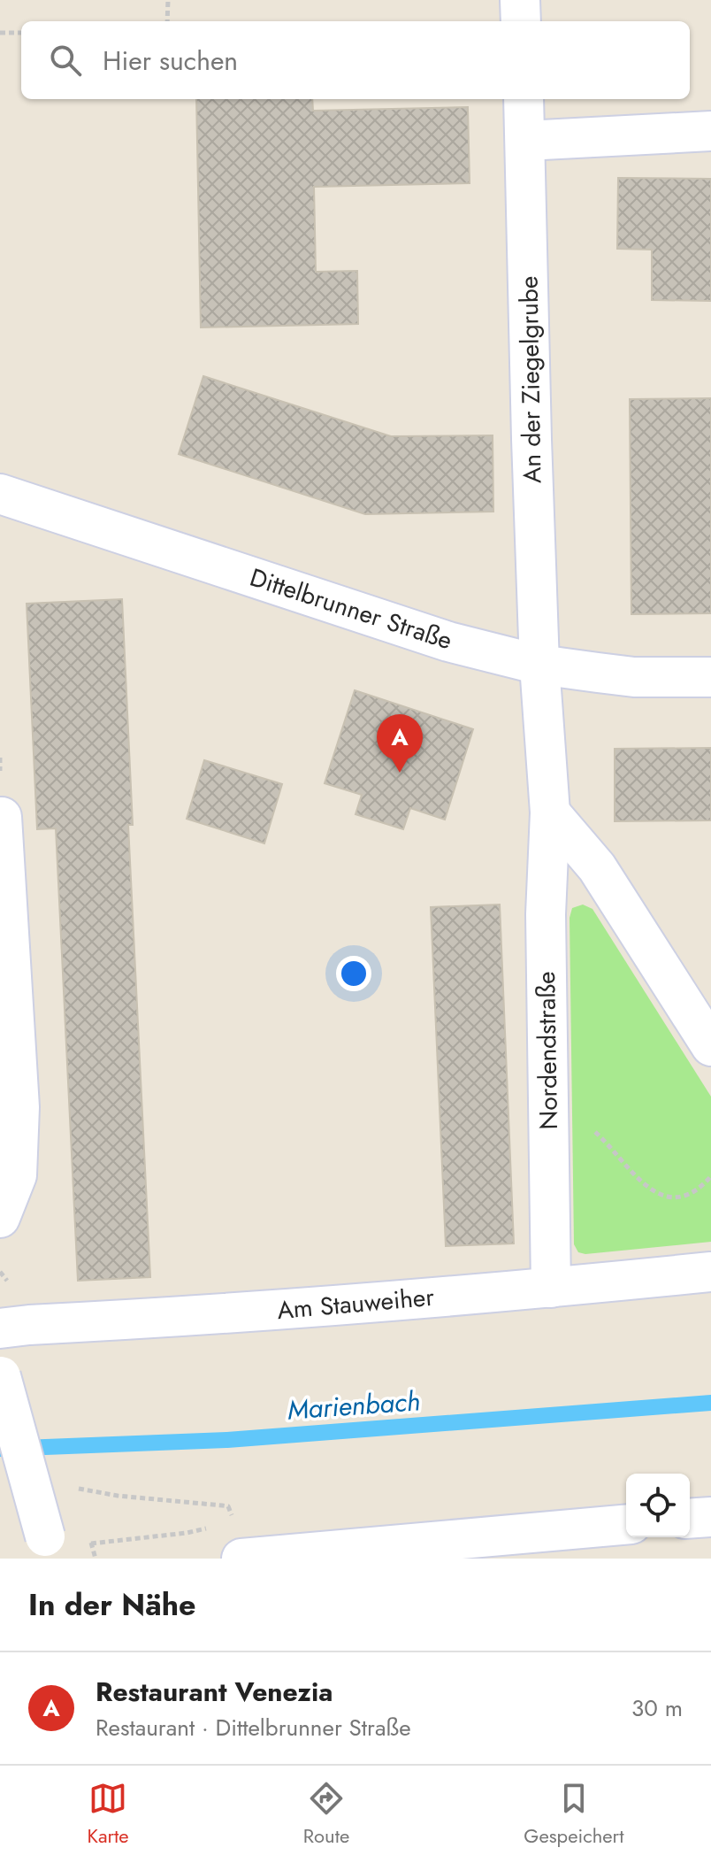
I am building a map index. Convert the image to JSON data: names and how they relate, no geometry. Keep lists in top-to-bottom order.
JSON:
{
  "streets": {
    "street": [
      "An der Ziegelgrube",
      "Dittelbrunner Straße",
      "Nordendstraße",
      "Am Stauweiher"
    ]
  },
  "crossings": [
    ["An der Ziegelgrube", "Dittelbrunner Straße"],
    ["An der Ziegelgrube", "Nordendstraße"],
    ["Dittelbrunner Straße", "Nordendstraße"],
    ["Nordendstraße", "Am Stauweiher"]
  ],
  "water": ["Marienbach"],
  "page": {
    "search": "Hier suchen",
    "pins": "A",
    "heading": "In der Nähe",
    "list": [
      {
        "mark": "A",
        "name": "Restaurant Venezia",
        "note": "Restaurant · Dittelbrunner Straße",
        "value": "30 m"
      }
    ],
    "nav": ["Karte", "Route", "Gespeichert"]
  }
}
